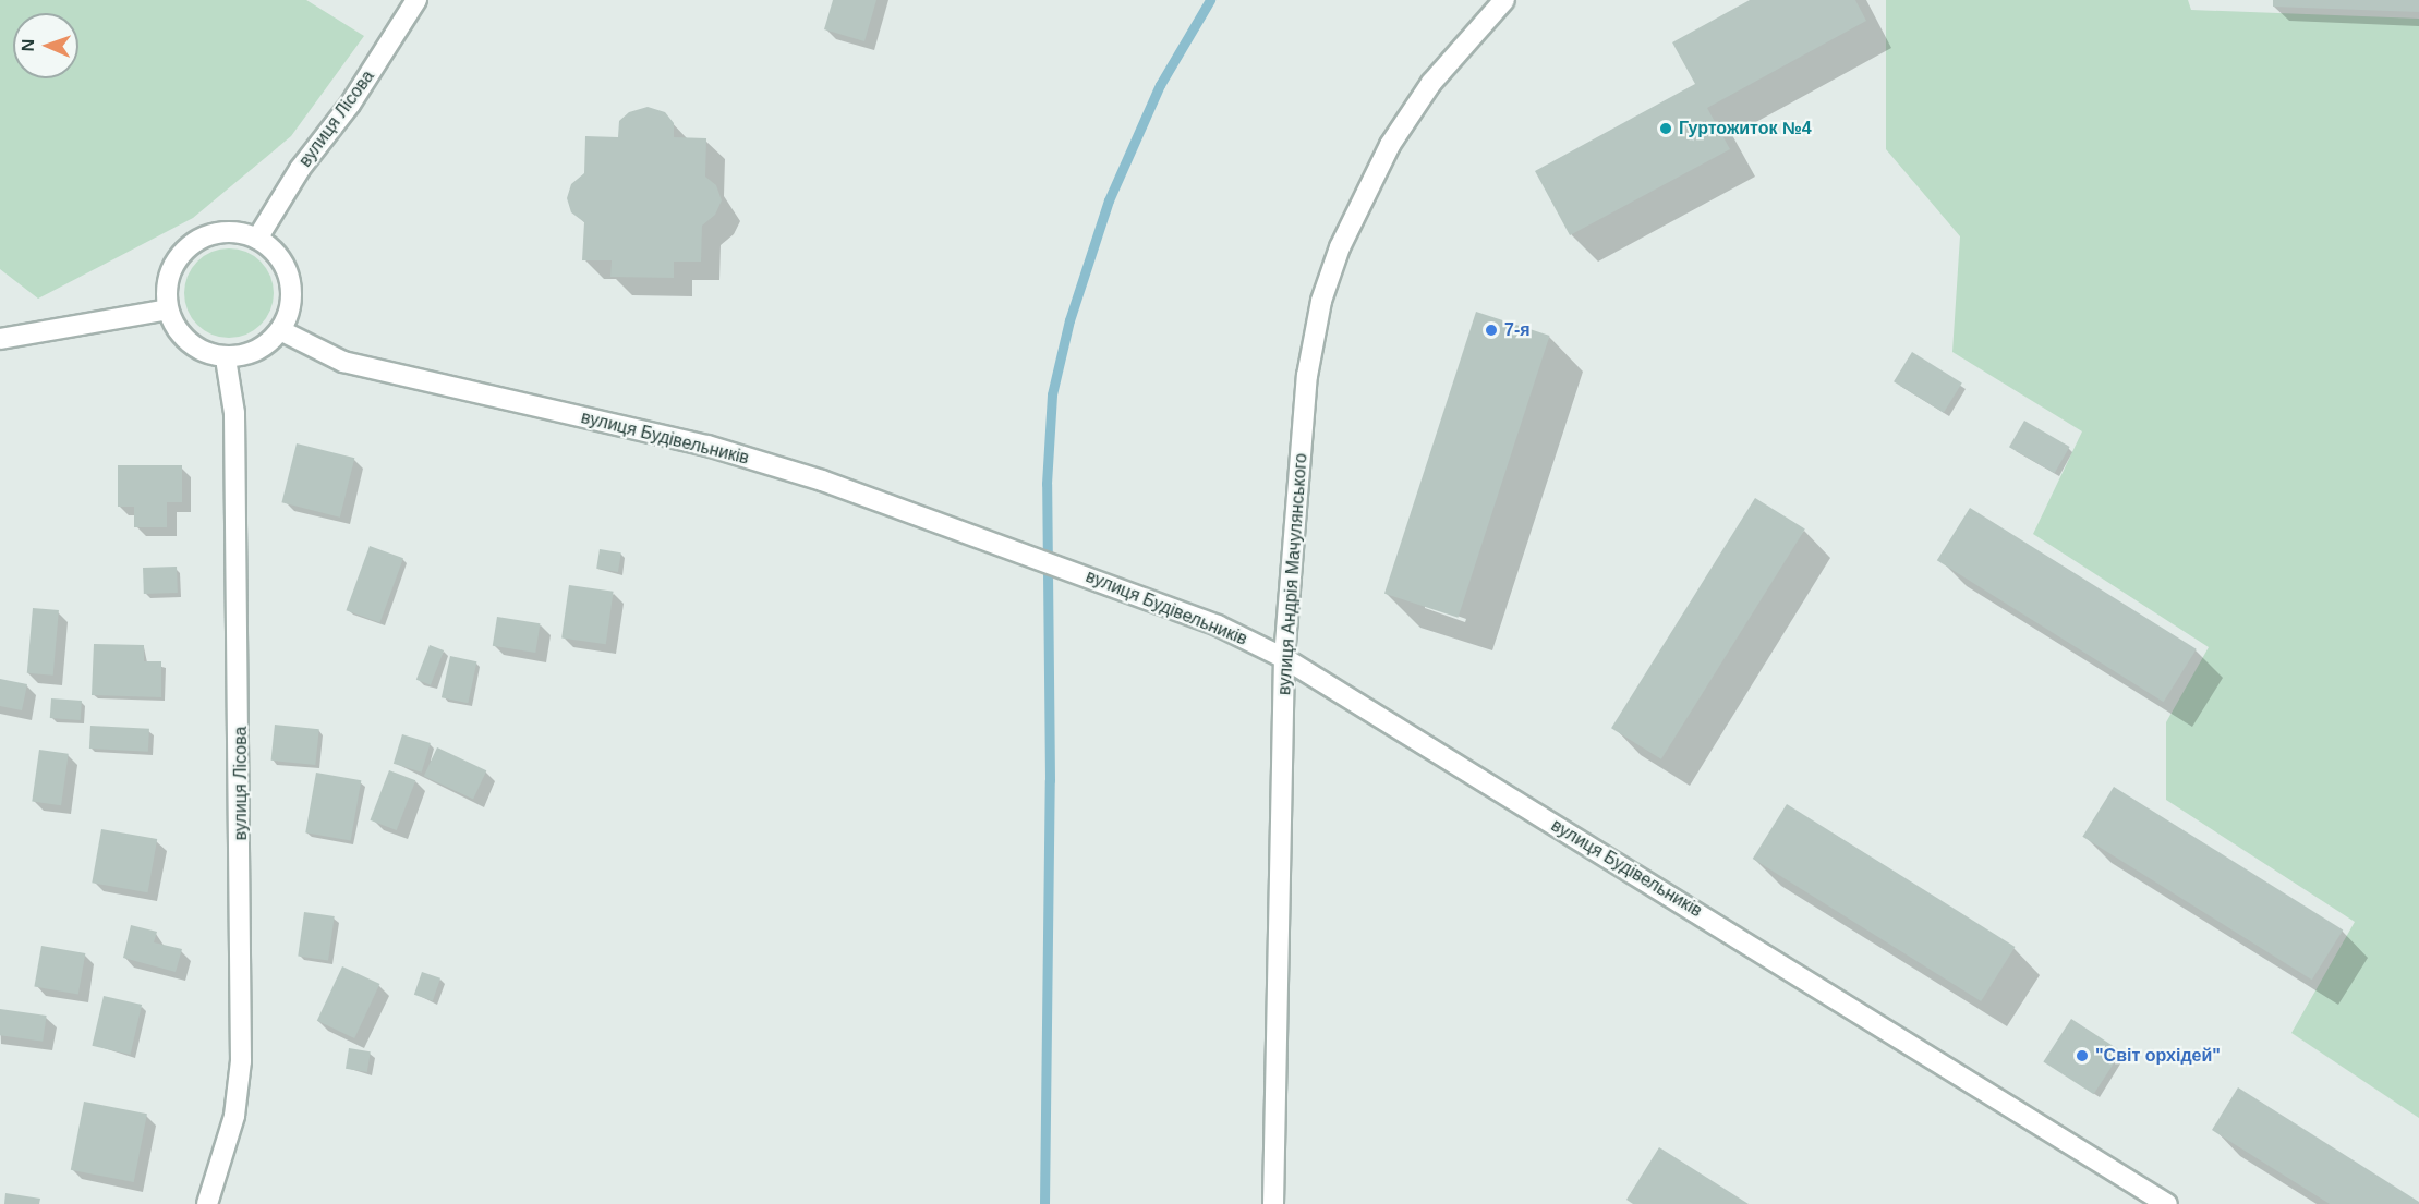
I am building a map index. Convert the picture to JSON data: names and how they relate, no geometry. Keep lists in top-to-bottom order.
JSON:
{
  "streets": {
    "street": ["вулиця Лісова", "вулиця Будівельників", "вулиця Андрія Мачулянського"]
  },
  "crossings": [
    ["вулиця Лісова", "вулиця Будівельників"],
    ["вулиця Будівельників", "вулиця Андрія Мачулянського"]
  ],
  "places": ["Гуртожиток №4", "7-я", "\"Світ орхідей\""],
  "north": "left"
}
